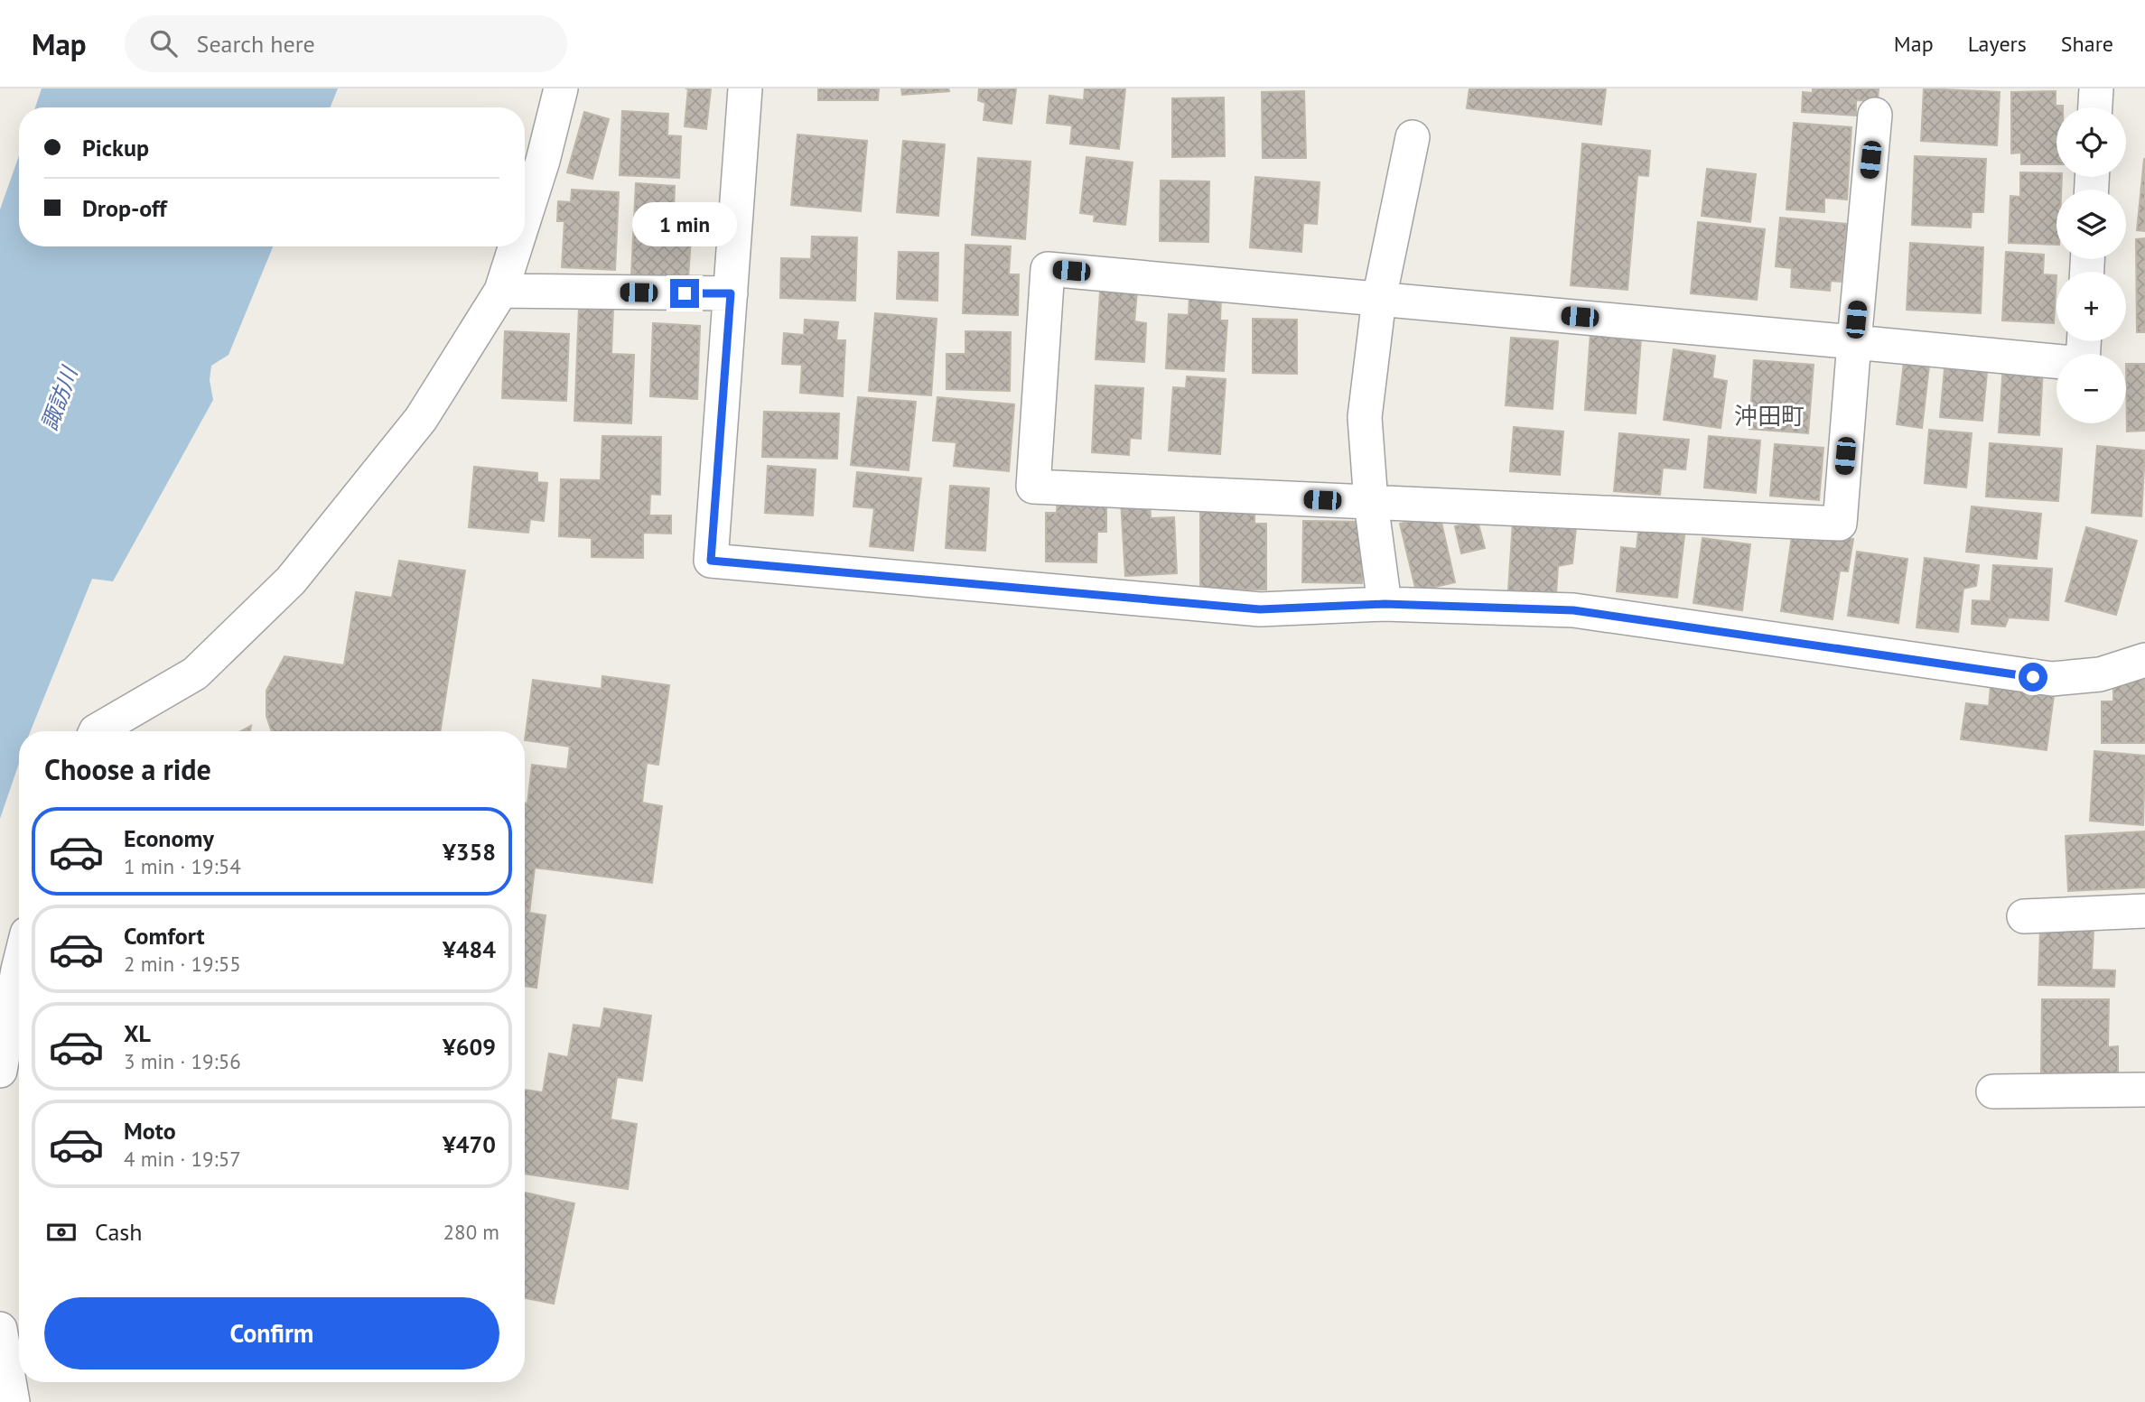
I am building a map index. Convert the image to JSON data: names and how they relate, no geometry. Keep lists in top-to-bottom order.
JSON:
{
  "districts": ["沖田町"],
  "water": ["諏訪川"],
  "page": {
    "header": "Map",
    "search": "Search here",
    "nav": ["Map", "Layers", "Share"],
    "map_buttons": ["+", "−"],
    "banner": ["Pickup", "Drop-off"],
    "bubble": "1 min",
    "heading": "Choose a ride",
    "list": [
      {
        "name": "Economy",
        "note": "1 min · 19:54",
        "value": "¥358"
      },
      {
        "name": "Comfort",
        "note": "2 min · 19:55",
        "value": "¥484"
      },
      {
        "name": "XL",
        "note": "3 min · 19:56",
        "value": "¥609"
      },
      {
        "name": "Moto",
        "note": "4 min · 19:57",
        "value": "¥470"
      }
    ],
    "pay": ["Cash", "280 m"],
    "buttons": "Confirm"
  }
}
